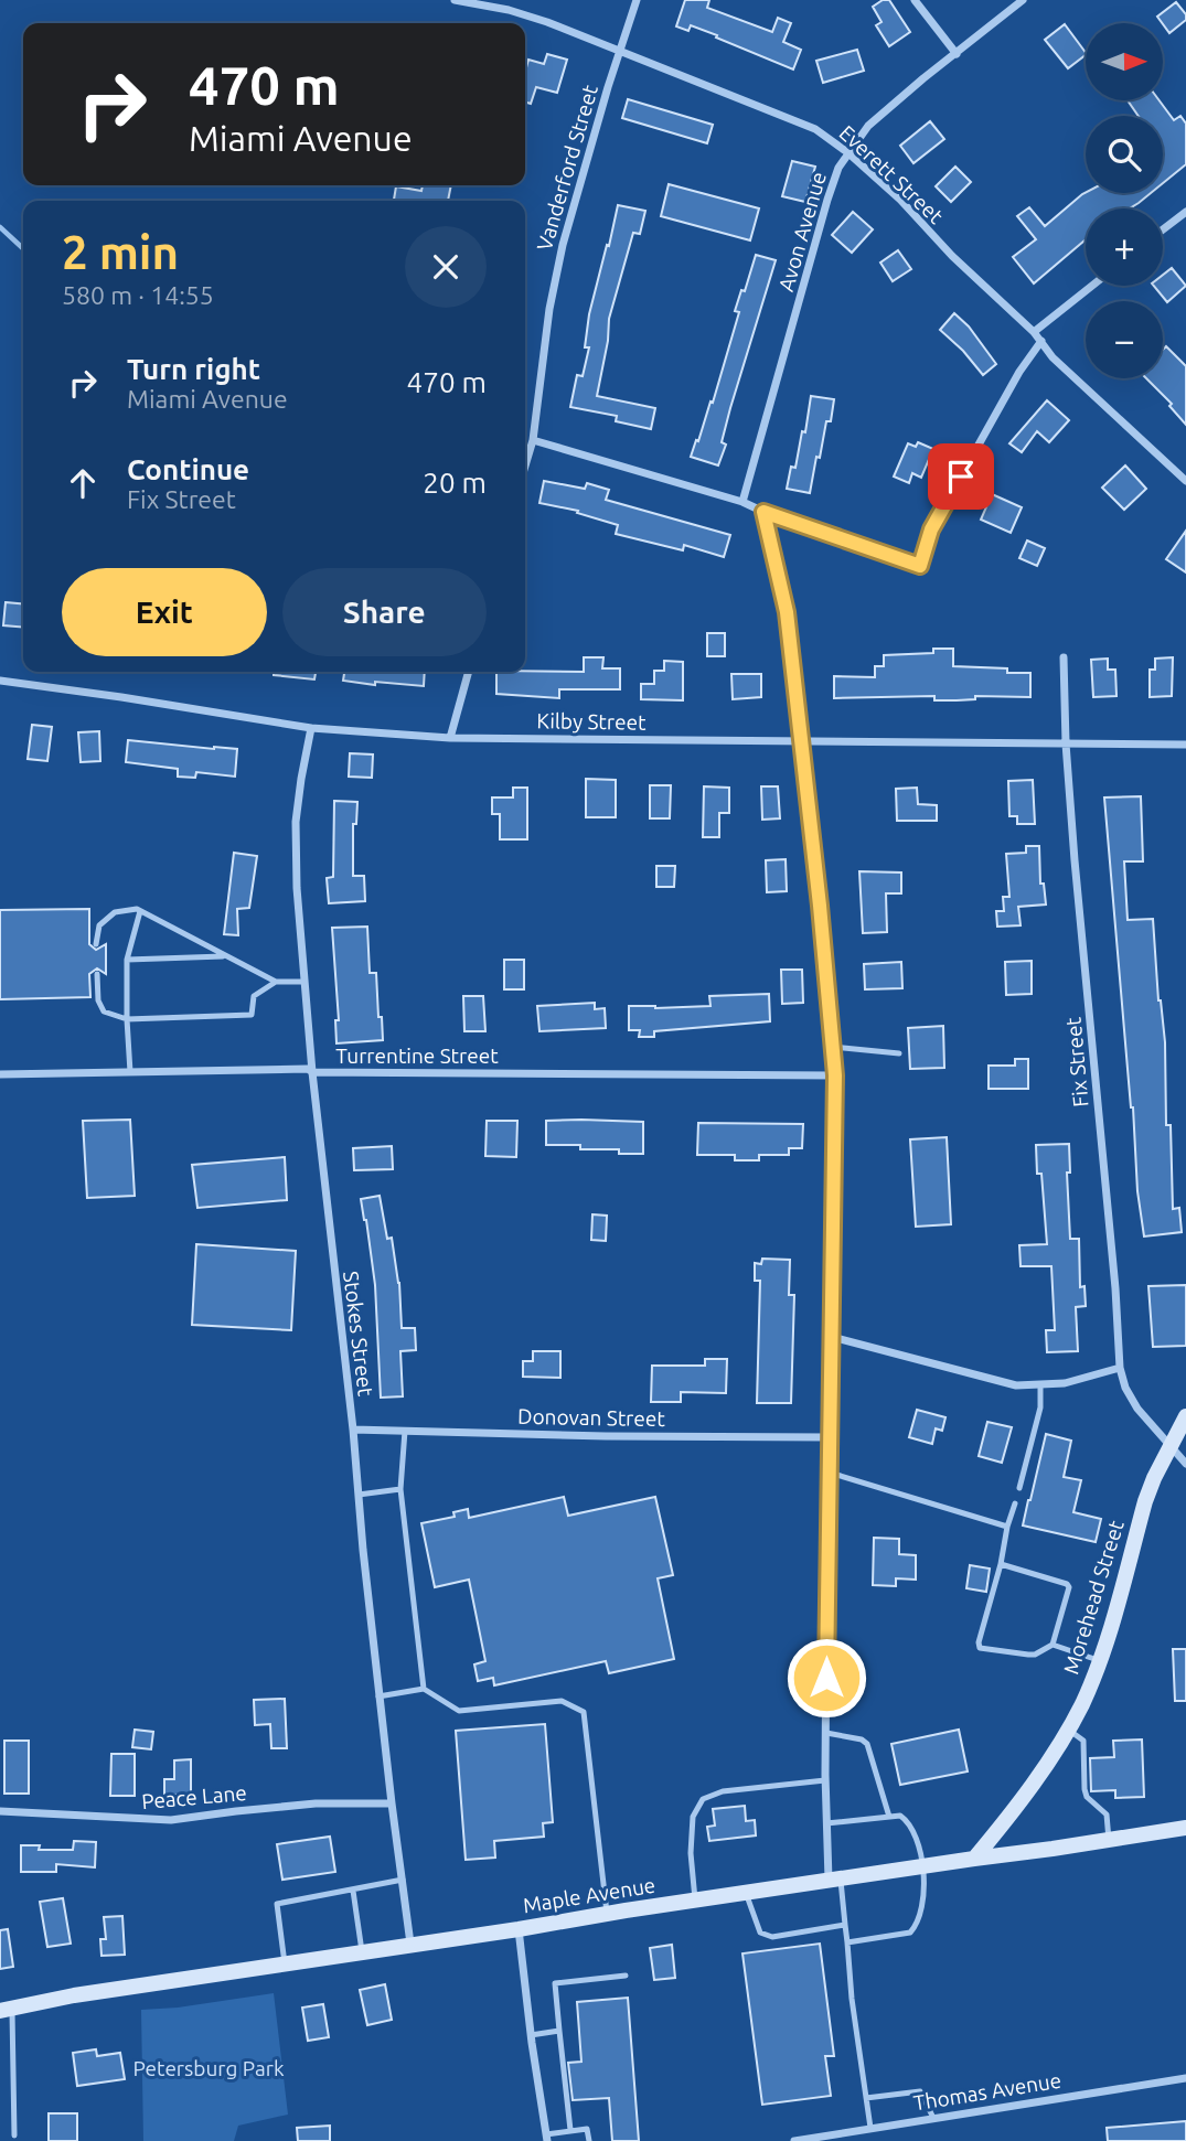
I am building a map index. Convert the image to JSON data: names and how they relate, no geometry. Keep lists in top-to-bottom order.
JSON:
{
  "streets": {
    "main road": ["Morehead Street", "Maple Avenue"],
    "street": [
      "Vanderford Street",
      "Everett Street",
      "Avon Avenue",
      "Kilby Street",
      "Turrentine Street",
      "Fix Street",
      "Stokes Street",
      "Donovan Street",
      "Peace Lane",
      "Thomas Avenue"
    ]
  },
  "crossings": [
    ["Vanderford Street", "Everett Street"],
    ["Everett Street", "Avon Avenue"],
    ["Kilby Street", "Fix Street"],
    ["Kilby Street", "Stokes Street"],
    ["Turrentine Street", "Stokes Street"],
    ["Fix Street", "Morehead Street"],
    ["Stokes Street", "Donovan Street"],
    ["Stokes Street", "Peace Lane"],
    ["Stokes Street", "Maple Avenue"],
    ["Morehead Street", "Maple Avenue"]
  ],
  "parks": ["Petersburg Park"],
  "north": "right",
  "page": {
    "map_buttons": ["+", "−"],
    "turn": ["470 m", "Miami Avenue"],
    "heading": ["2 min", "580 m · 14:55"],
    "list": [
      {
        "name": "Turn right",
        "note": "Miami Avenue",
        "value": "470 m"
      },
      {
        "name": "Continue",
        "note": "Fix Street",
        "value": "20 m"
      }
    ],
    "buttons": ["Exit", "Share"]
  }
}
